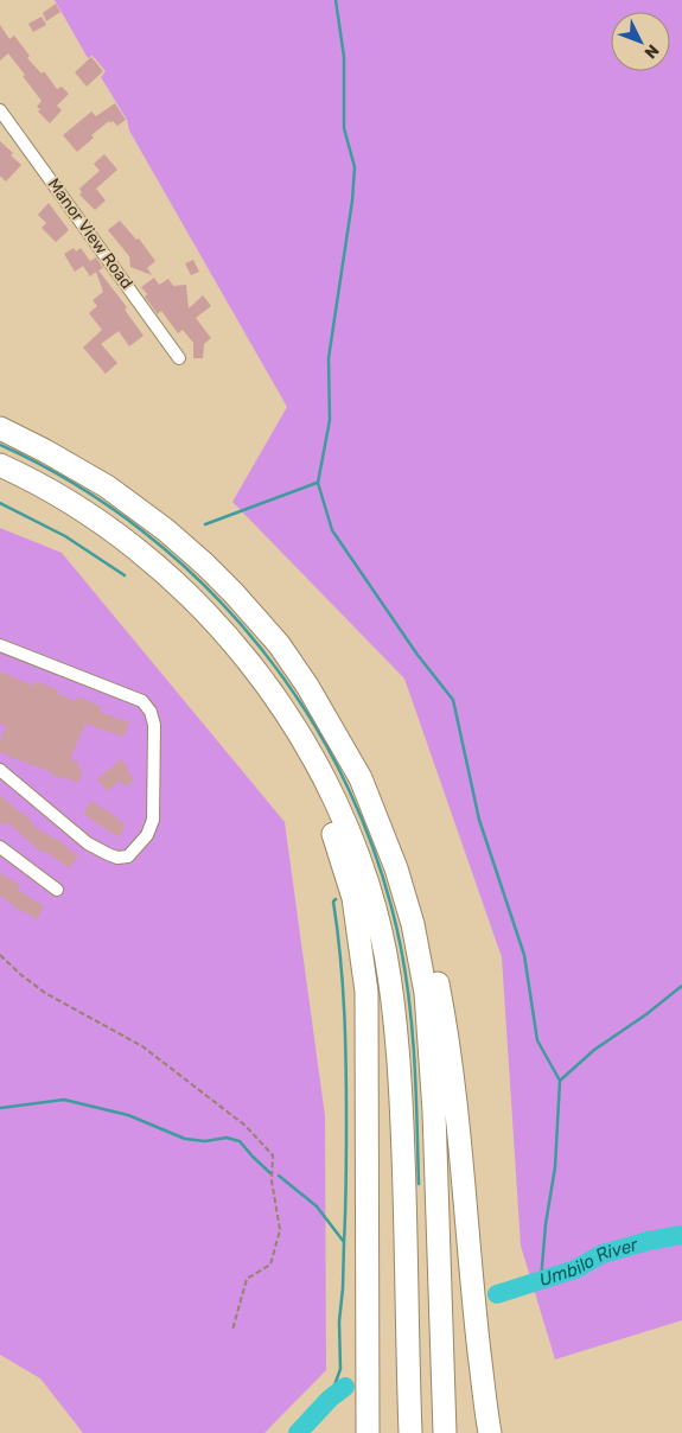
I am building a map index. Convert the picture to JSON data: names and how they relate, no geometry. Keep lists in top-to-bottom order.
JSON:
{
  "streets": {
    "street": ["Manor View Road"]
  },
  "water": ["Umbilo River"],
  "north": "bottom right"
}
